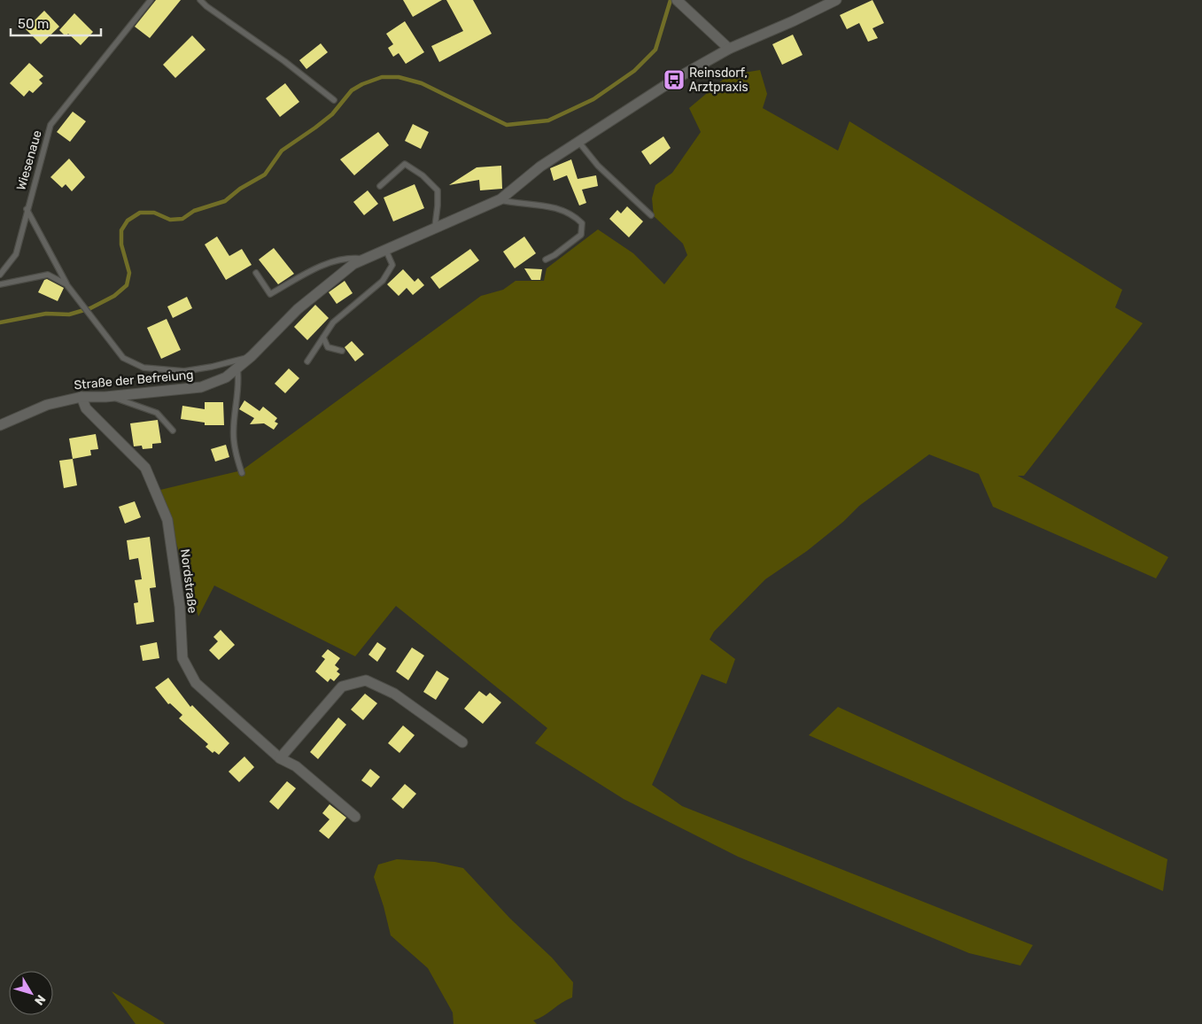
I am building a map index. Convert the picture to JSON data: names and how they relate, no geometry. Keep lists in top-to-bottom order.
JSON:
{
  "streets": {
    "street": ["Straße der Befreiung", "Nordstraße"],
    "lane": ["Wiesenaue"]
  },
  "crossings": [
    ["Straße der Befreiung", "Nordstraße"]
  ],
  "places": {
    "bus stop": ["Reinsdorf, Arztpraxis"]
  },
  "scale_bar": "50 m",
  "north": "bottom right"
}
